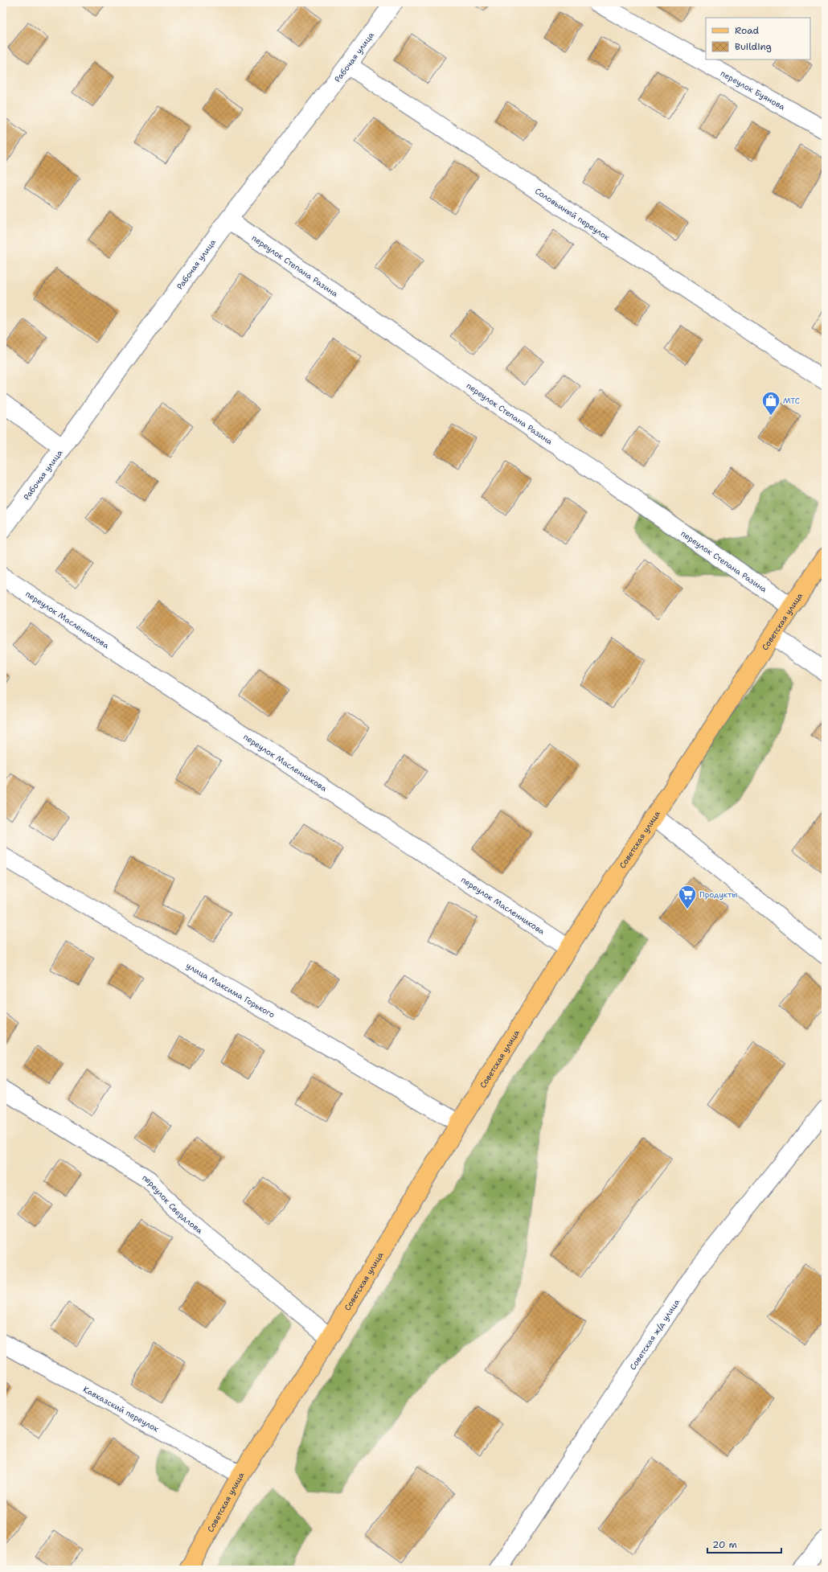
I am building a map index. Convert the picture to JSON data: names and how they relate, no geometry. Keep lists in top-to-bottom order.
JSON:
{
  "streets": {
    "main road": ["Советская улица"],
    "street": [
      "Рабочая улица",
      "переулок Буянова",
      "Соловьиный переулок",
      "переулок Степана Разина",
      "переулок Масленникова",
      "улица Максима Горького",
      "переулок Свердлова",
      "Советская ж/д улица",
      "Кавказский переулок"
    ]
  },
  "crossings": [
    ["Рабочая улица", "Соловьиный переулок"],
    ["Рабочая улица", "переулок Степана Разина"],
    ["переулок Степана Разина", "Советская улица"],
    ["переулок Масленникова", "Советская улица"],
    ["Советская улица", "улица Максима Горького"],
    ["Советская улица", "переулок Свердлова"],
    ["Советская улица", "Кавказский переулок"]
  ],
  "places": {
    "shop": ["МТС"],
    "supermarket": ["Продукты"]
  },
  "legend": ["Road", "Building"],
  "scale_bar": "20 m"
}
